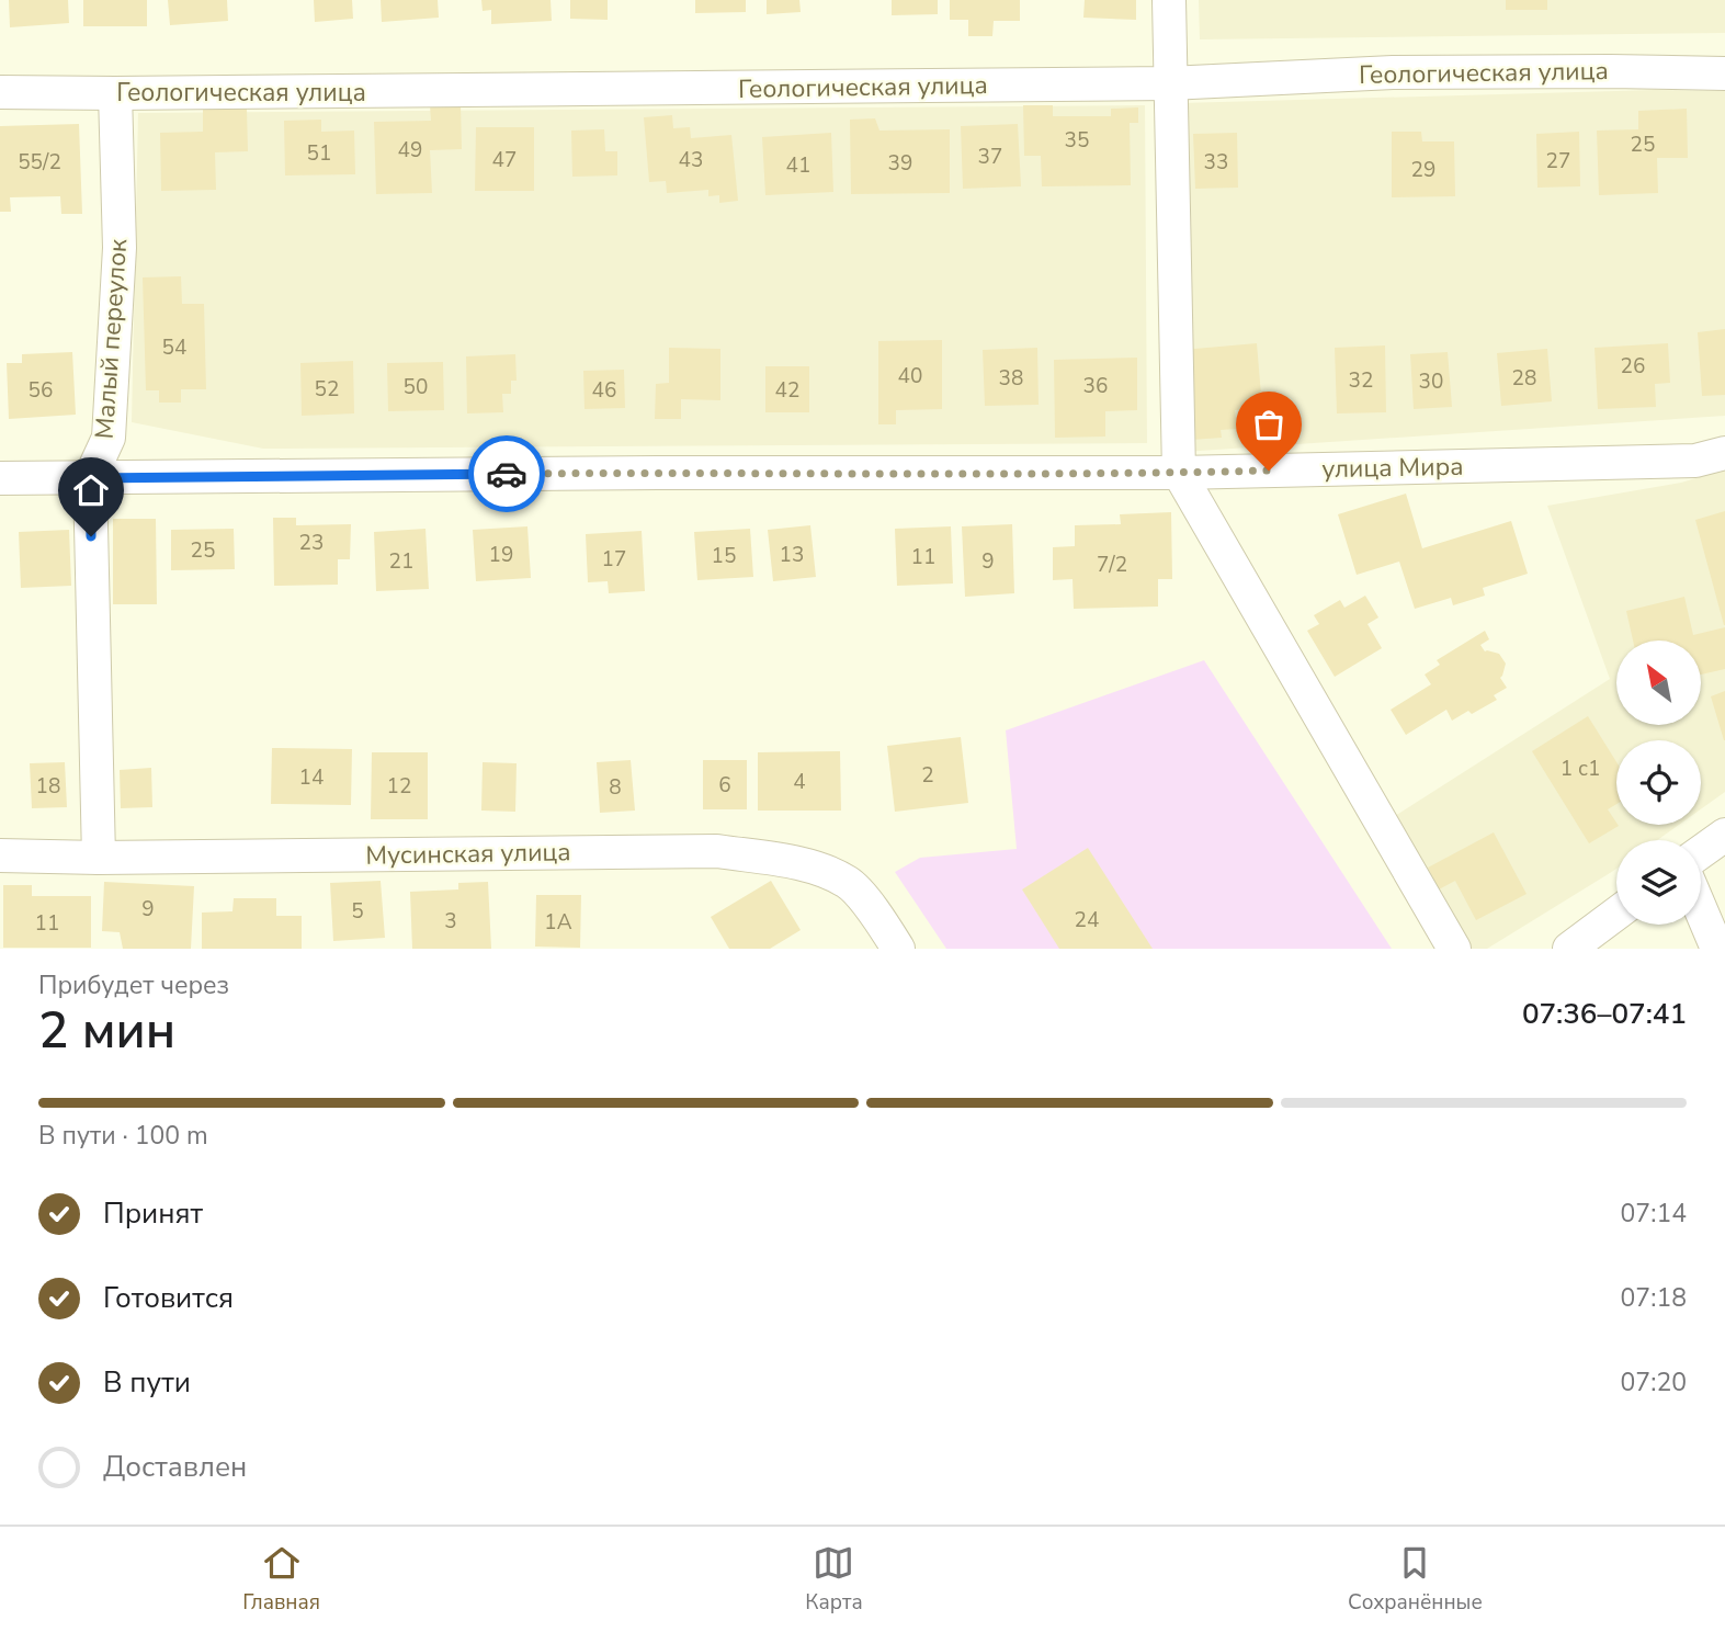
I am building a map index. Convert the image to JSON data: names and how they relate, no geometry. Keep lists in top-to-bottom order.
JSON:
{
  "streets": {
    "street": [
      "Геологическая улица",
      "Малый переулок",
      "улица Мира",
      "Мусинская улица"
    ]
  },
  "crossings": [
    ["Геологическая улица", "Малый переулок"],
    ["Малый переулок", "улица Мира"],
    ["Малый переулок", "Мусинская улица"]
  ],
  "house_numbers": [
    "35",
    "25",
    "49",
    "51",
    "37",
    "47",
    "43",
    "27",
    "55/2",
    "33",
    "39",
    "41",
    "29",
    "54",
    "26",
    "40",
    "38",
    "28",
    "32",
    "30",
    "36",
    "50",
    "52",
    "56",
    "46",
    "42",
    "23",
    "25",
    "19",
    "13",
    "15",
    "11",
    "17",
    "21",
    "9",
    "7/2",
    "1 с1",
    "2",
    "14",
    "4",
    "6",
    "18",
    "12",
    "8",
    "9",
    "5",
    "24",
    "3",
    "1А",
    "11"
  ],
  "north": "top left",
  "page": {
    "heading": ["2 мин", "Прибудет через", "07:36–07:41"],
    "bar": "В пути · 100 m",
    "list": [
      ["Принят", "07:14"],
      ["Готовится", "07:18"],
      ["В пути", "07:20"],
      "Доставлен"
    ],
    "tabs": ["Главная", "Карта", "Сохранённые"]
  }
}
